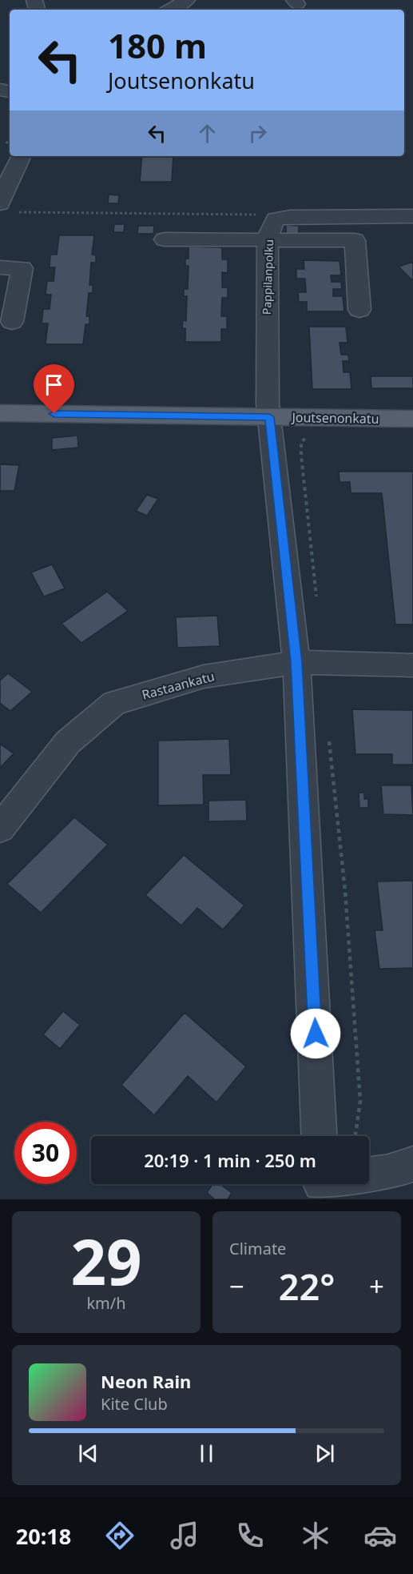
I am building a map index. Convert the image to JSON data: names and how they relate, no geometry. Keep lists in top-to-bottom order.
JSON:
{
  "streets": {
    "main road": ["Joutsenonkatu"],
    "street": ["Pappilanpolku", "Rastaankatu"]
  },
  "crossings": [
    ["Pappilanpolku", "Joutsenonkatu"],
    ["Pappilanpolku", "Rastaankatu"]
  ],
  "page": {
    "turn": ["180 m", "Joutsenonkatu"],
    "limit": "30",
    "trip": "20:19 · 1 min · 250 m",
    "tile": [
      ["29", "km/h"],
      "Climate"
    ],
    "heat": ["−", "22°", "+"],
    "song": ["Neon Rain", "Kite Club"],
    "tabs": "20:18"
  }
}
